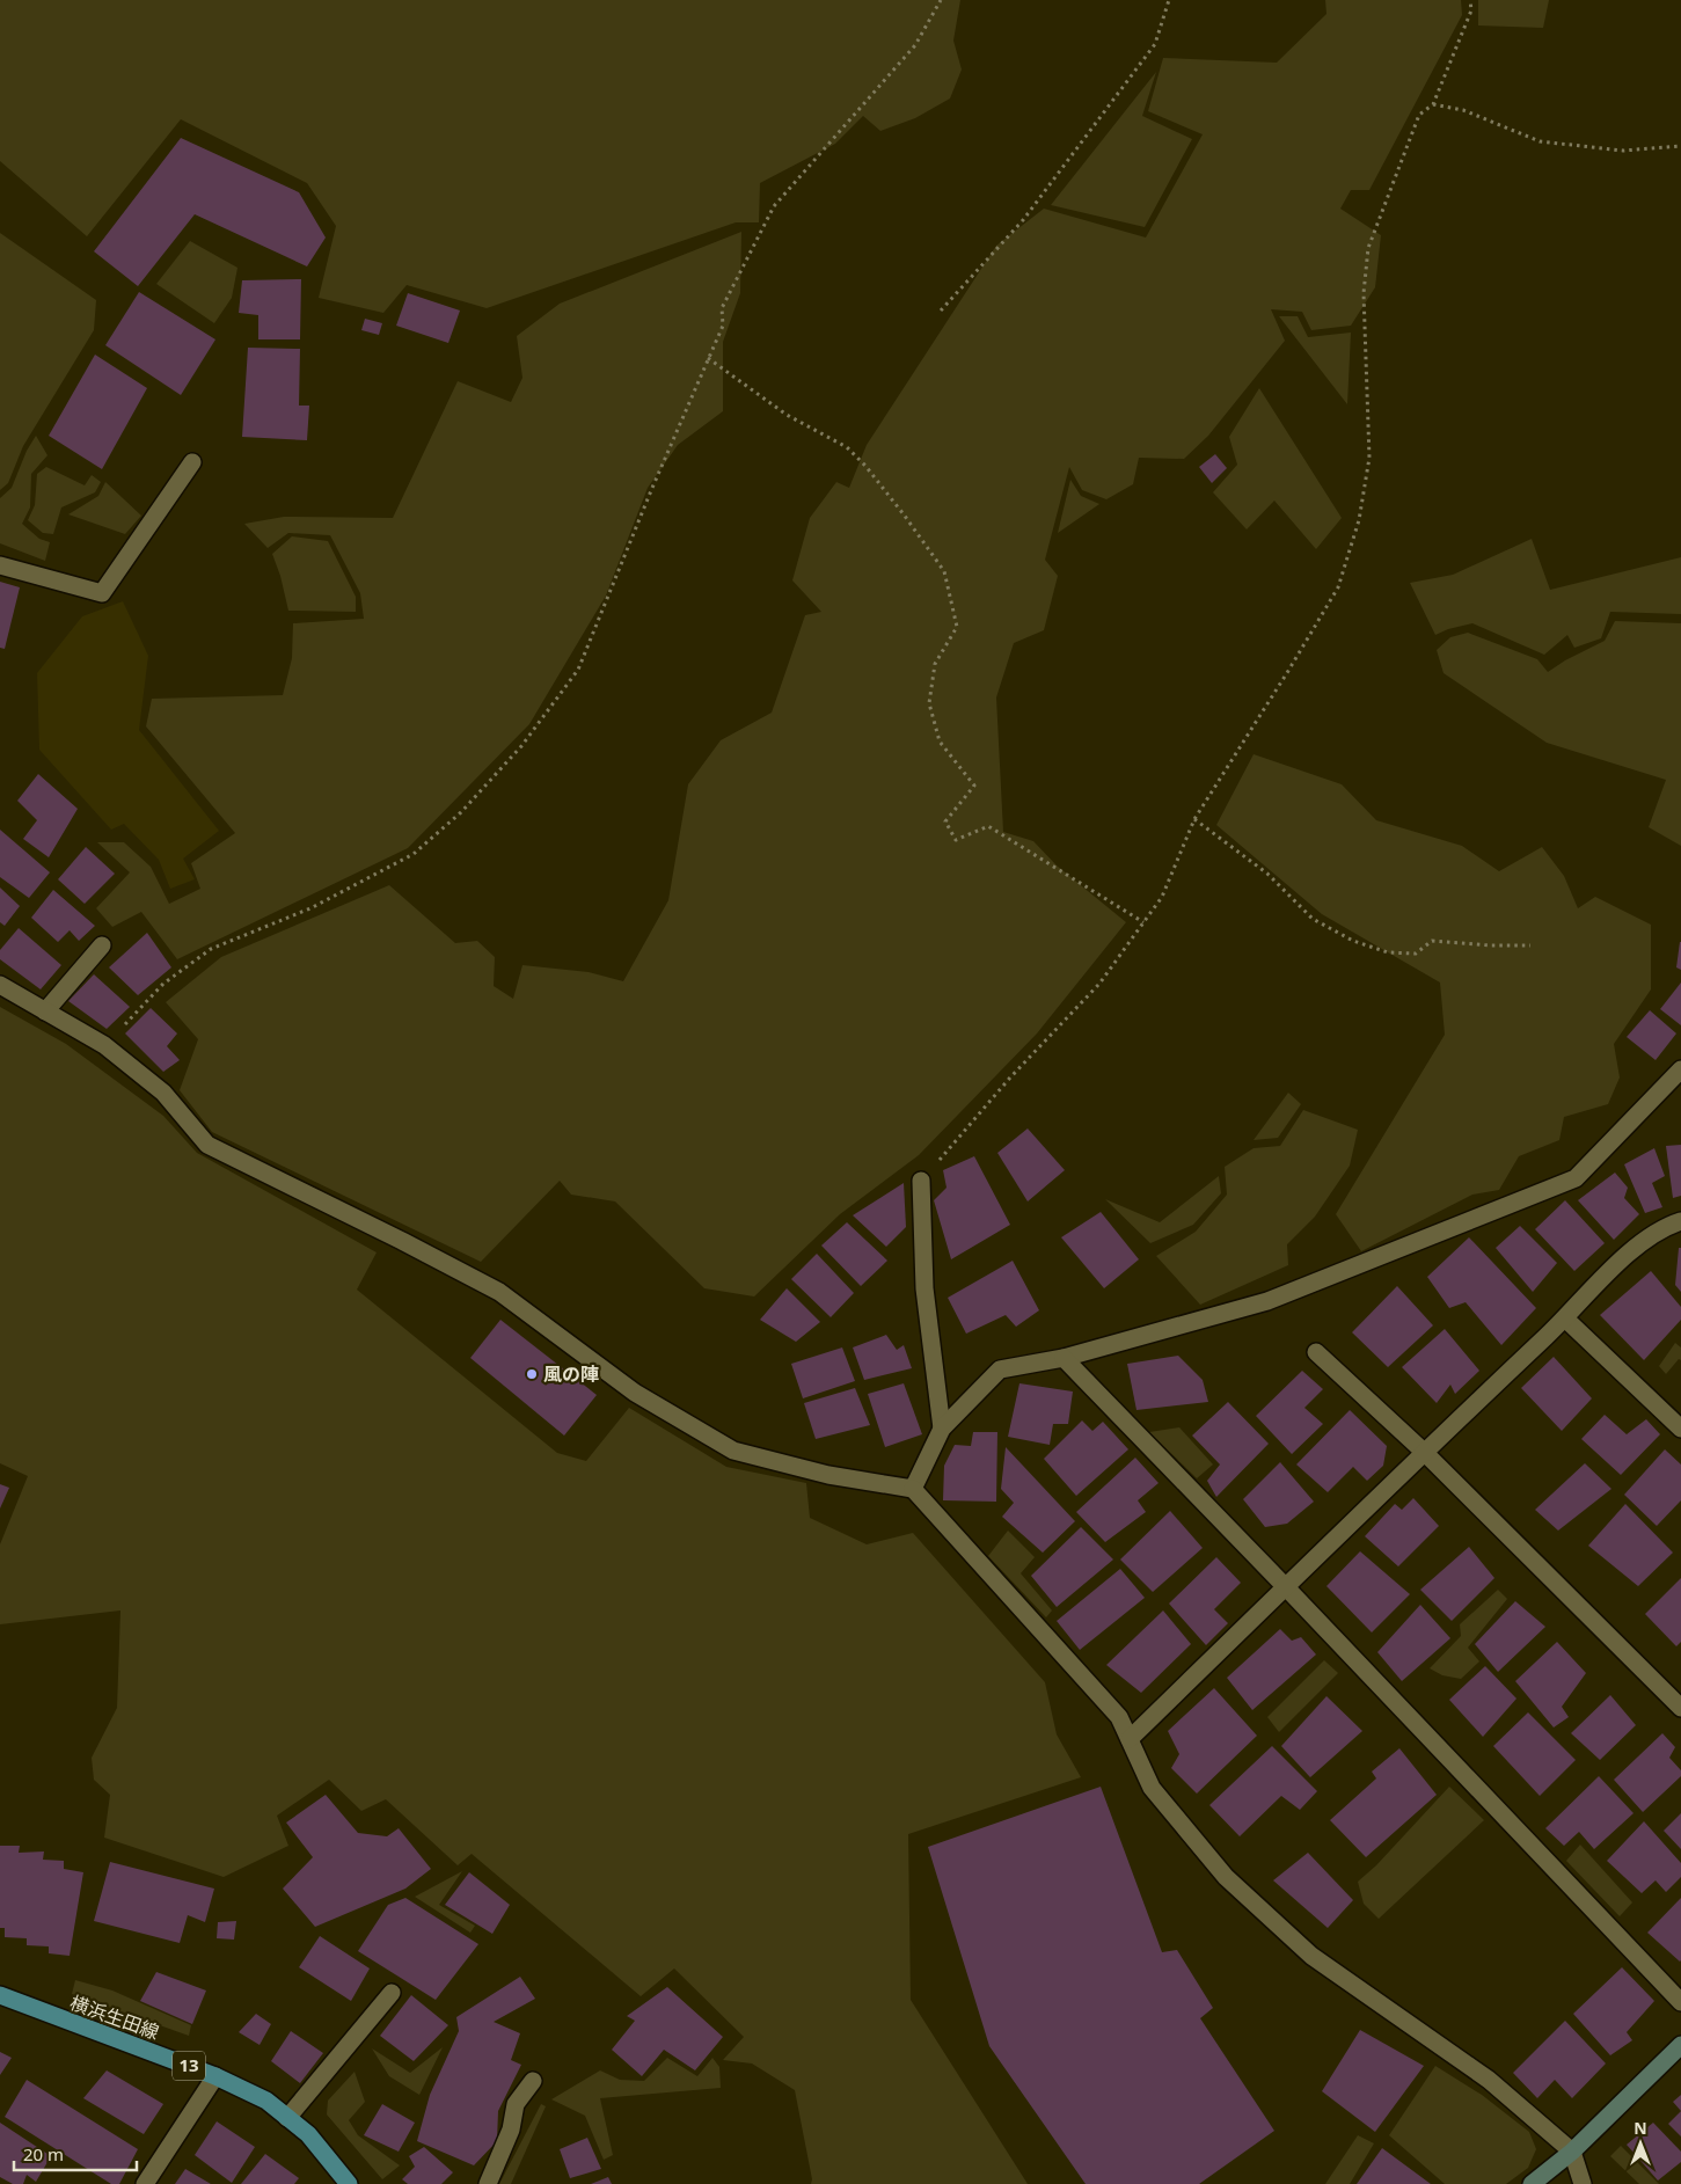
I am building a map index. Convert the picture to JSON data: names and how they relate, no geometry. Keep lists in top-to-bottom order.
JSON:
{
  "streets": {
    "main road": ["横浜生田線", "13"]
  },
  "places": ["風の陣"],
  "scale_bar": "20 m",
  "north": "top"
}
